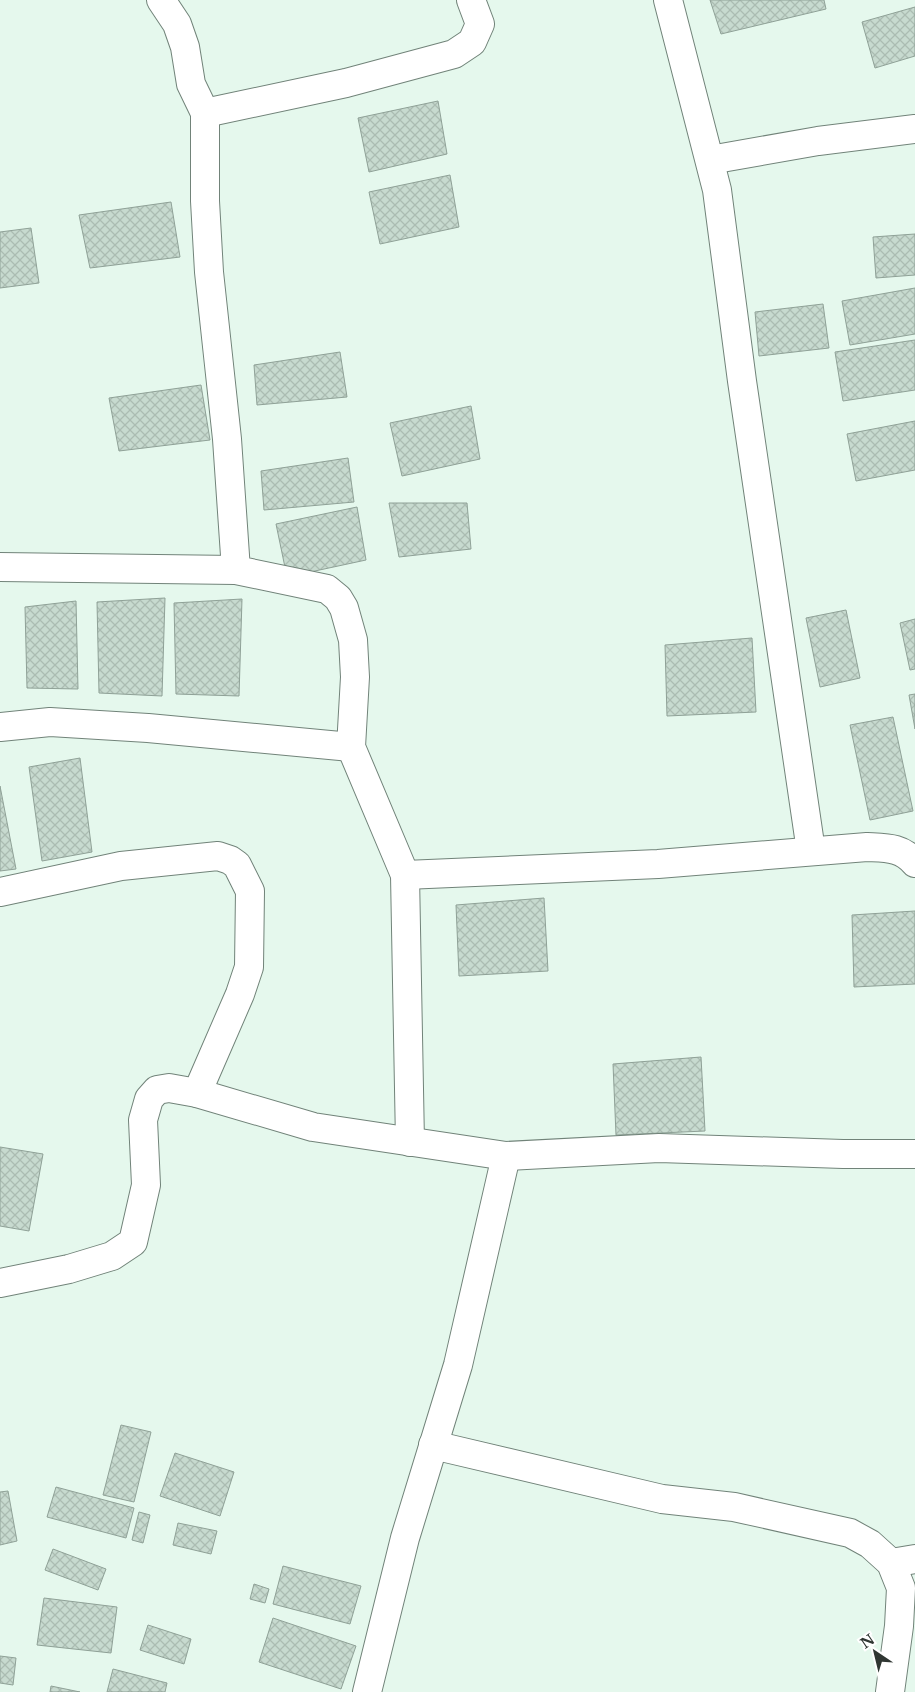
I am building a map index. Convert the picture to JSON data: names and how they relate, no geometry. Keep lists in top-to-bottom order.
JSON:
{
  "north": "top left"
}
